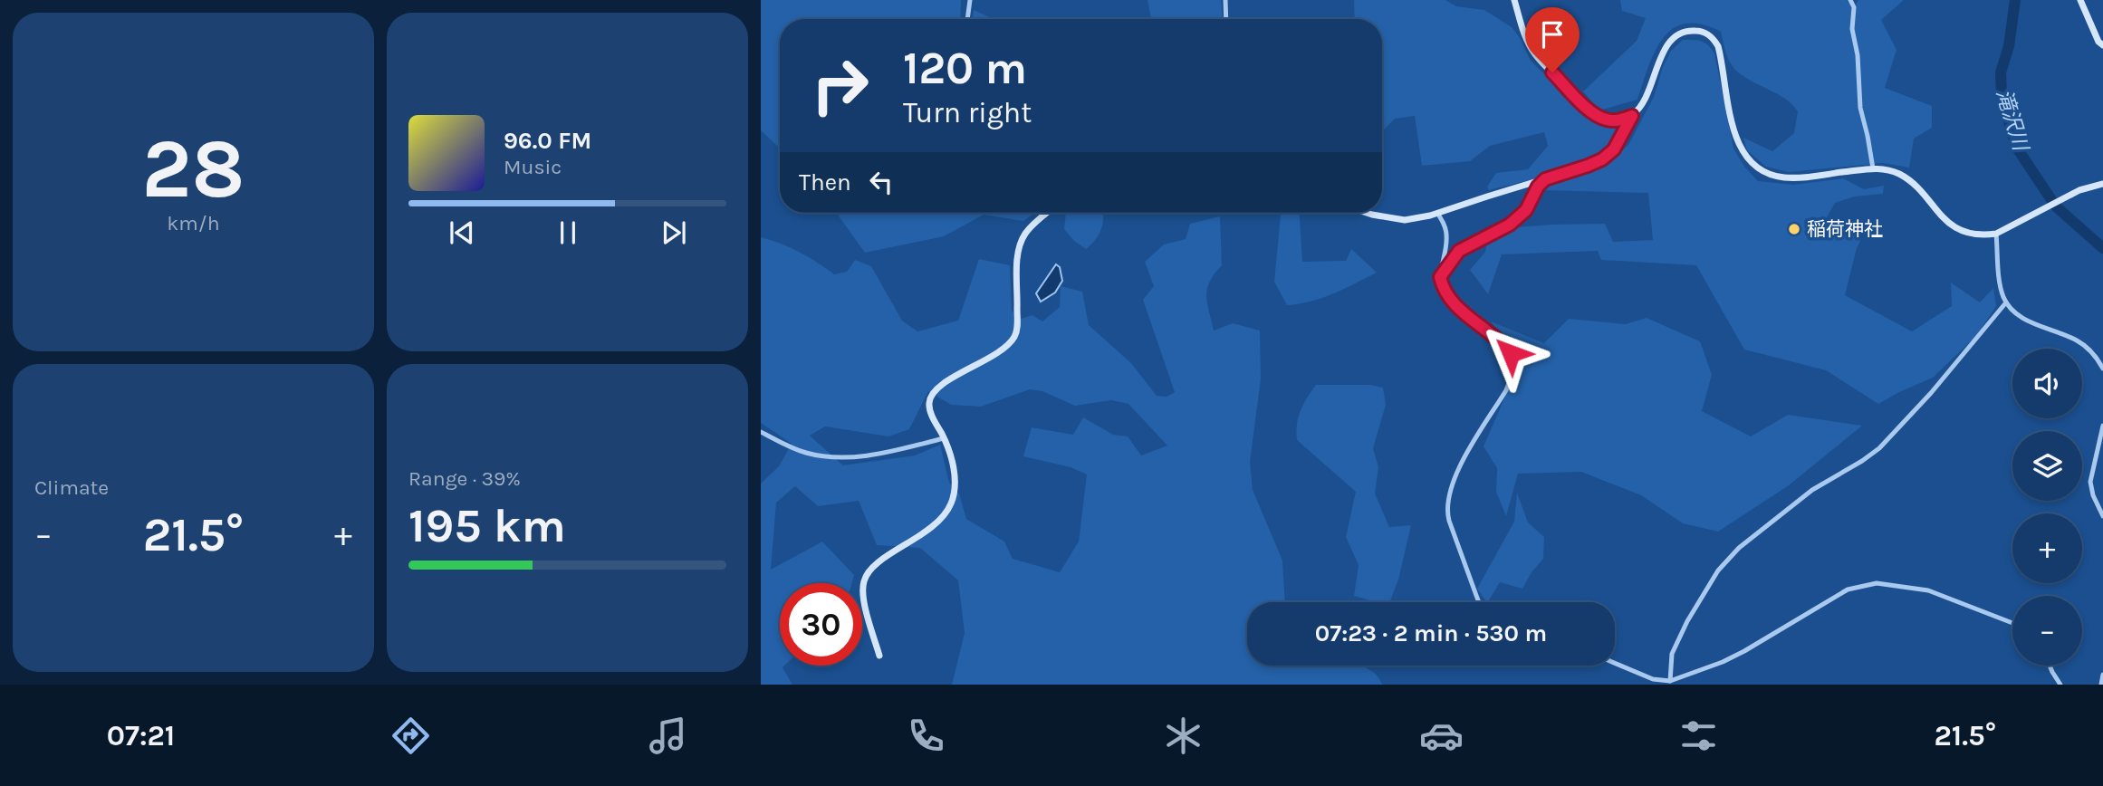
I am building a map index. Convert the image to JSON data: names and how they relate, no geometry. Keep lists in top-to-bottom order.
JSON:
{
  "water": ["滝沢川"],
  "places": ["稲荷神社"],
  "page": {
    "tile": [
      ["28", "km/h"],
      "Climate",
      ["Range · 39%", "195 km"]
    ],
    "turn": ["120 m", "Turn right"],
    "song": ["96.0 FM", "Music"],
    "then": "Then",
    "map_buttons": ["+", "−"],
    "heat": ["−", "21.5°", "+"],
    "limit": "30",
    "trip": "07:23 · 2 min · 530 m",
    "tabs": ["07:21", "21.5°"]
  }
}
